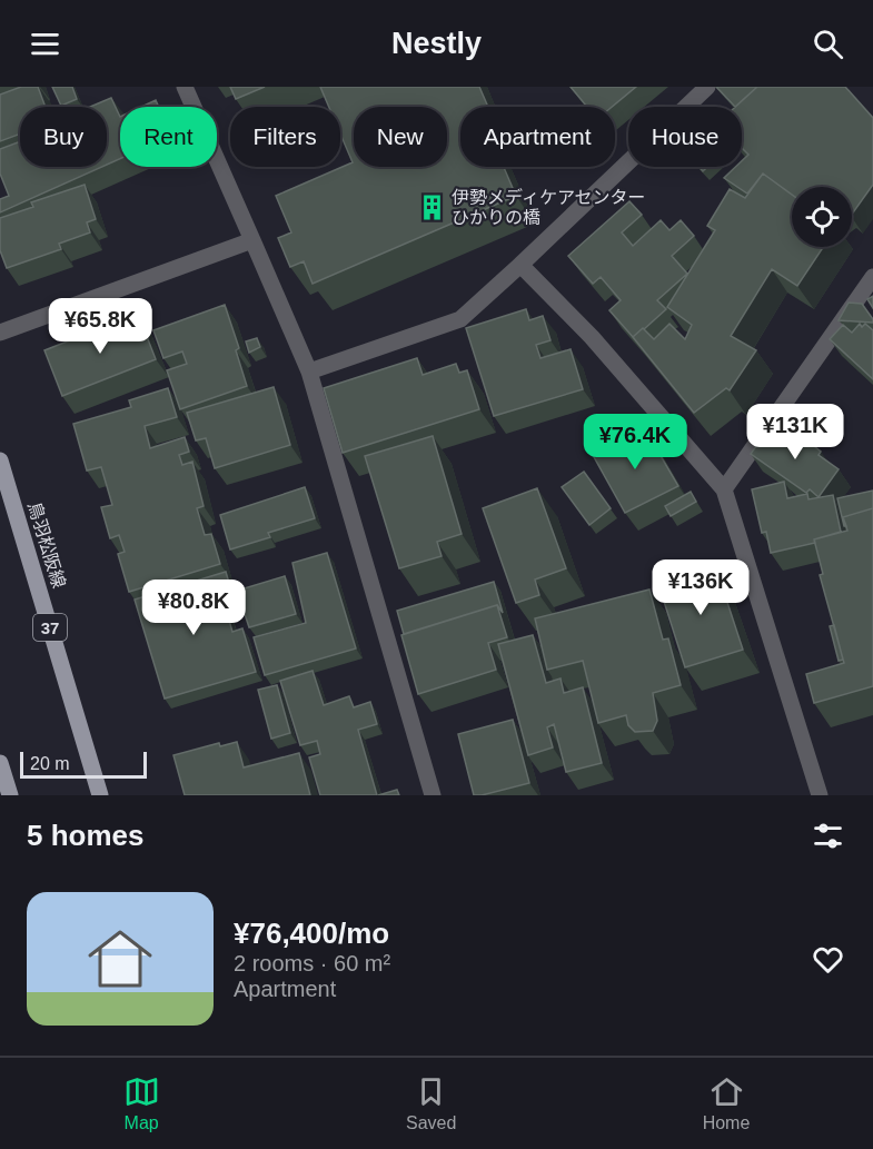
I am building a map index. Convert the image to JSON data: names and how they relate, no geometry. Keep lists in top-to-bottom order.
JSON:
{
  "streets": {
    "main road": ["鳥羽松阪線", "37"]
  },
  "places": {
    "building": ["伊勢メディケアセンター ひかりの橋"]
  },
  "scale_bar": "20 m",
  "page": {
    "header": "Nestly",
    "chip": [
      "Buy",
      "Rent",
      "Filters",
      "New",
      "Apartment",
      "House"
    ],
    "price": [
      "¥65.8K",
      "¥131K",
      "¥76.4K",
      "¥136K",
      "¥80.8K"
    ],
    "scale": "20 m",
    "heading": "5 homes",
    "list": [
      {
        "name": "¥76,400/mo",
        "note": "2 rooms · 60 m² · Apartment"
      }
    ],
    "tabs": ["Map", "Saved", "Home"]
  }
}
